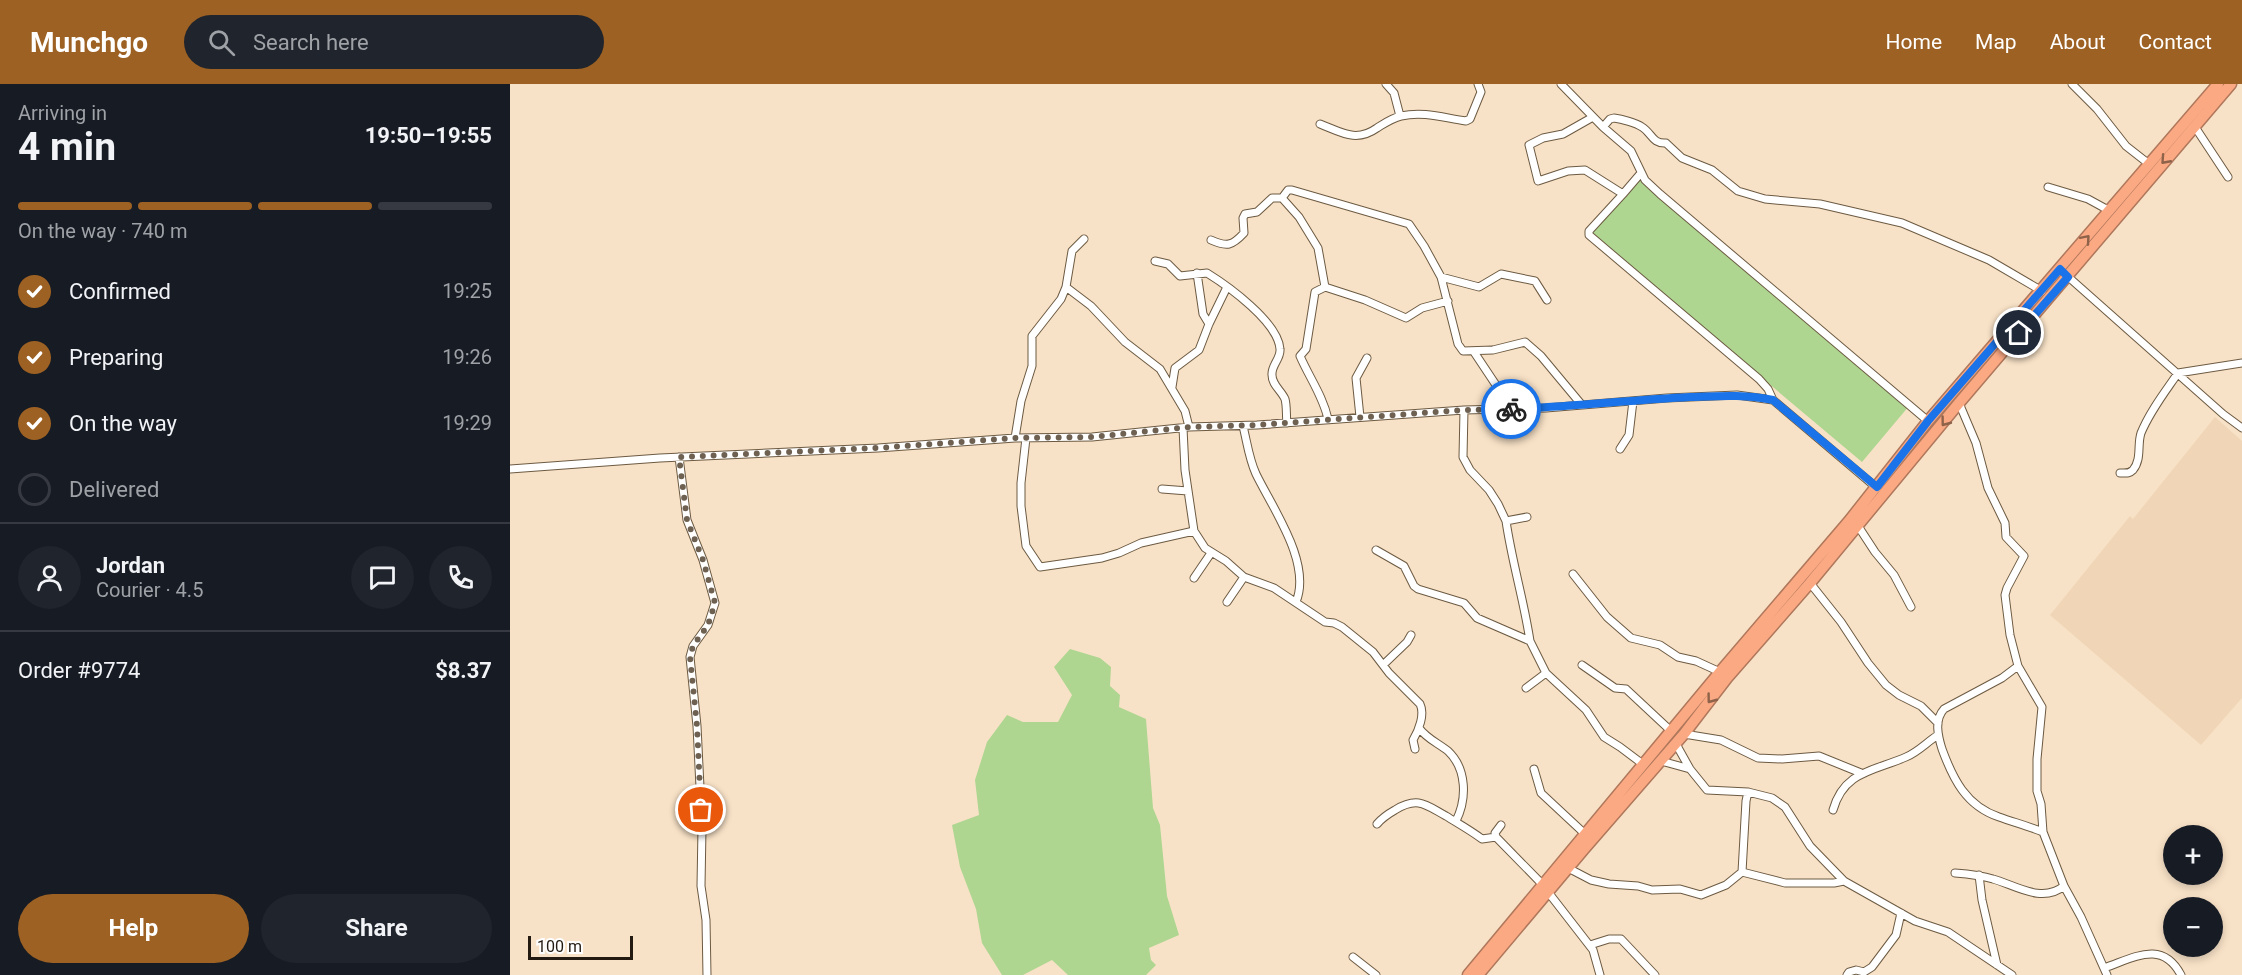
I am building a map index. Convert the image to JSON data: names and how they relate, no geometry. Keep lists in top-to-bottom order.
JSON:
{
  "scale_bar": "100 m",
  "page": {
    "header": "Munchgo",
    "search": "Search here",
    "nav": [
      "Home",
      "Map",
      "About",
      "Contact"
    ],
    "heading": ["4 min", "Arriving in", "19:50–19:55"],
    "panel": [
      "Jordan",
      "Courier · 4.5",
      "Order #9774",
      "$8.37"
    ],
    "bar": "On the way · 740 m",
    "list": [
      ["Confirmed", "19:25"],
      ["Preparing", "19:26"],
      ["On the way", "19:29"],
      "Delivered"
    ],
    "map_buttons": ["+", "−"],
    "buttons": ["Help", "Share"],
    "scale": "100 m"
  }
}
